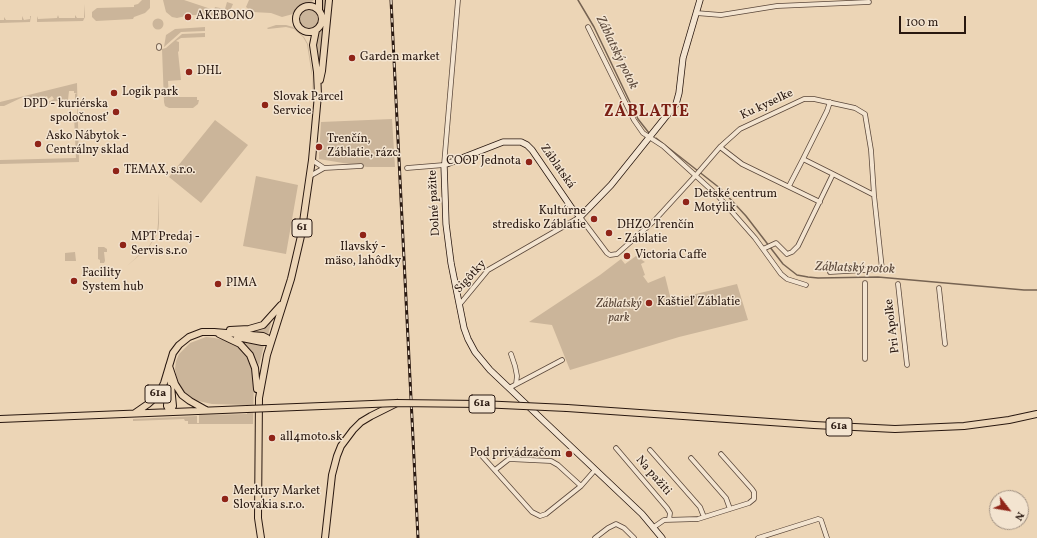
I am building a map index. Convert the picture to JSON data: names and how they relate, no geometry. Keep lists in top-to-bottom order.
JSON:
{
  "streets": {
    "main road": ["61", "61a"],
    "street": [
      "Ku kyselke",
      "Záblatská",
      "Dolné pažite",
      "Sigôtky",
      "Pri Apolke",
      "Na pažiti"
    ]
  },
  "crossings": [
    ["Ku kyselke", "Záblatská"],
    ["Ku kyselke", "Sigôtky"],
    ["Záblatská", "Dolné pažite"],
    ["Záblatská", "Sigôtky"],
    ["Dolné pažite", "Sigôtky"],
    ["61", "61a"]
  ],
  "districts": ["ZÁBLATIE"],
  "water": ["Záblatský potok"],
  "parks": ["Záblatský park"],
  "places": [
    "AKEBONO",
    "Garden market",
    "DHL",
    "Logik park",
    "Slovak Parcel Service",
    "DPD - kuriérska spoločnosť",
    "Asko Nábytok - Centrálny sklad",
    "Trenčín, Záblatie, rázc.",
    "COOP Jednota",
    "TEMAX, s.r.o.",
    "Detské centrum Motýlik",
    "Kultúrne stredisko Záblatie",
    "DHZO Trenčín - Záblatie",
    "Ilavský - mäso, lahôdky",
    "MPT Predaj - Servis s.r.o",
    "Victoria Caffe",
    "Facility System hub",
    "PIMA",
    "Kaštieľ Záblatie",
    "all4moto.sk",
    "Pod privádzačom",
    "Merkury Market Slovakia s.r.o."
  ],
  "scale_bar": "100 m",
  "north": "bottom right"
}
